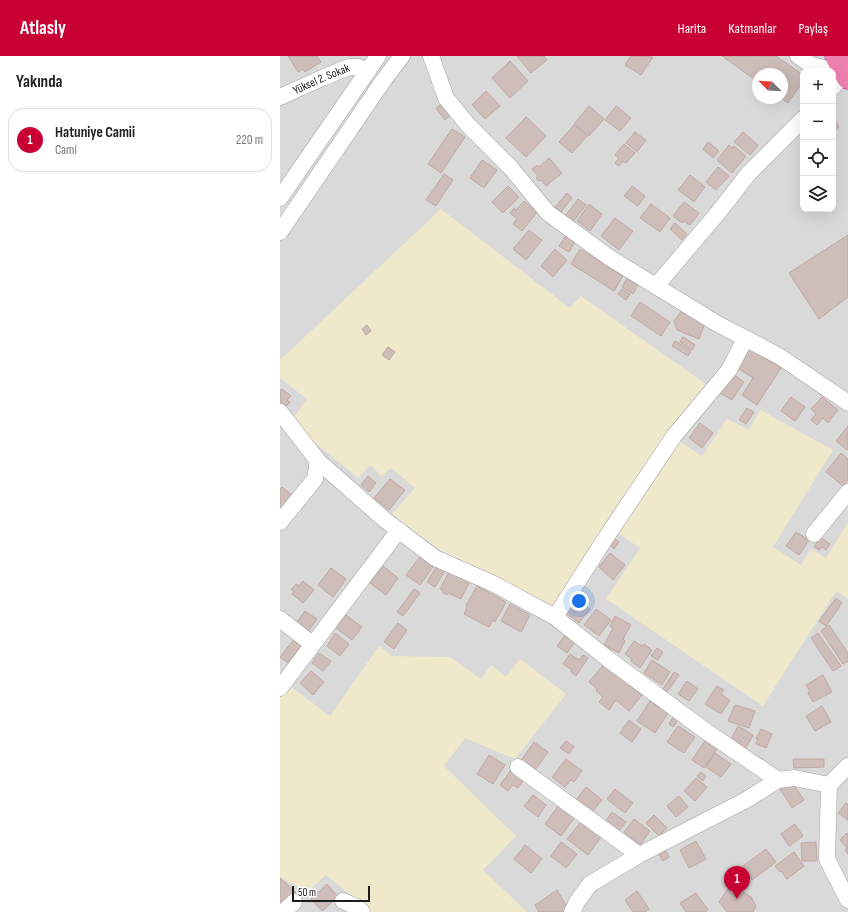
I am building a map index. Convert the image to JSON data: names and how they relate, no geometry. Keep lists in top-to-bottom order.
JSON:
{
  "streets": {
    "street": ["Yüksel 2. Sokak"]
  },
  "scale_bar": "50 m",
  "north": "top left",
  "page": {
    "header": "Atlasly",
    "nav": ["Harita", "Katmanlar", "Paylaş"],
    "heading": "Yakında",
    "map_buttons": ["+", "−"],
    "list": [
      {
        "mark": "1",
        "name": "Hatuniye Camii",
        "note": "Cami",
        "value": "220 m"
      }
    ],
    "pins": "1",
    "scale": "50 m"
  }
}
